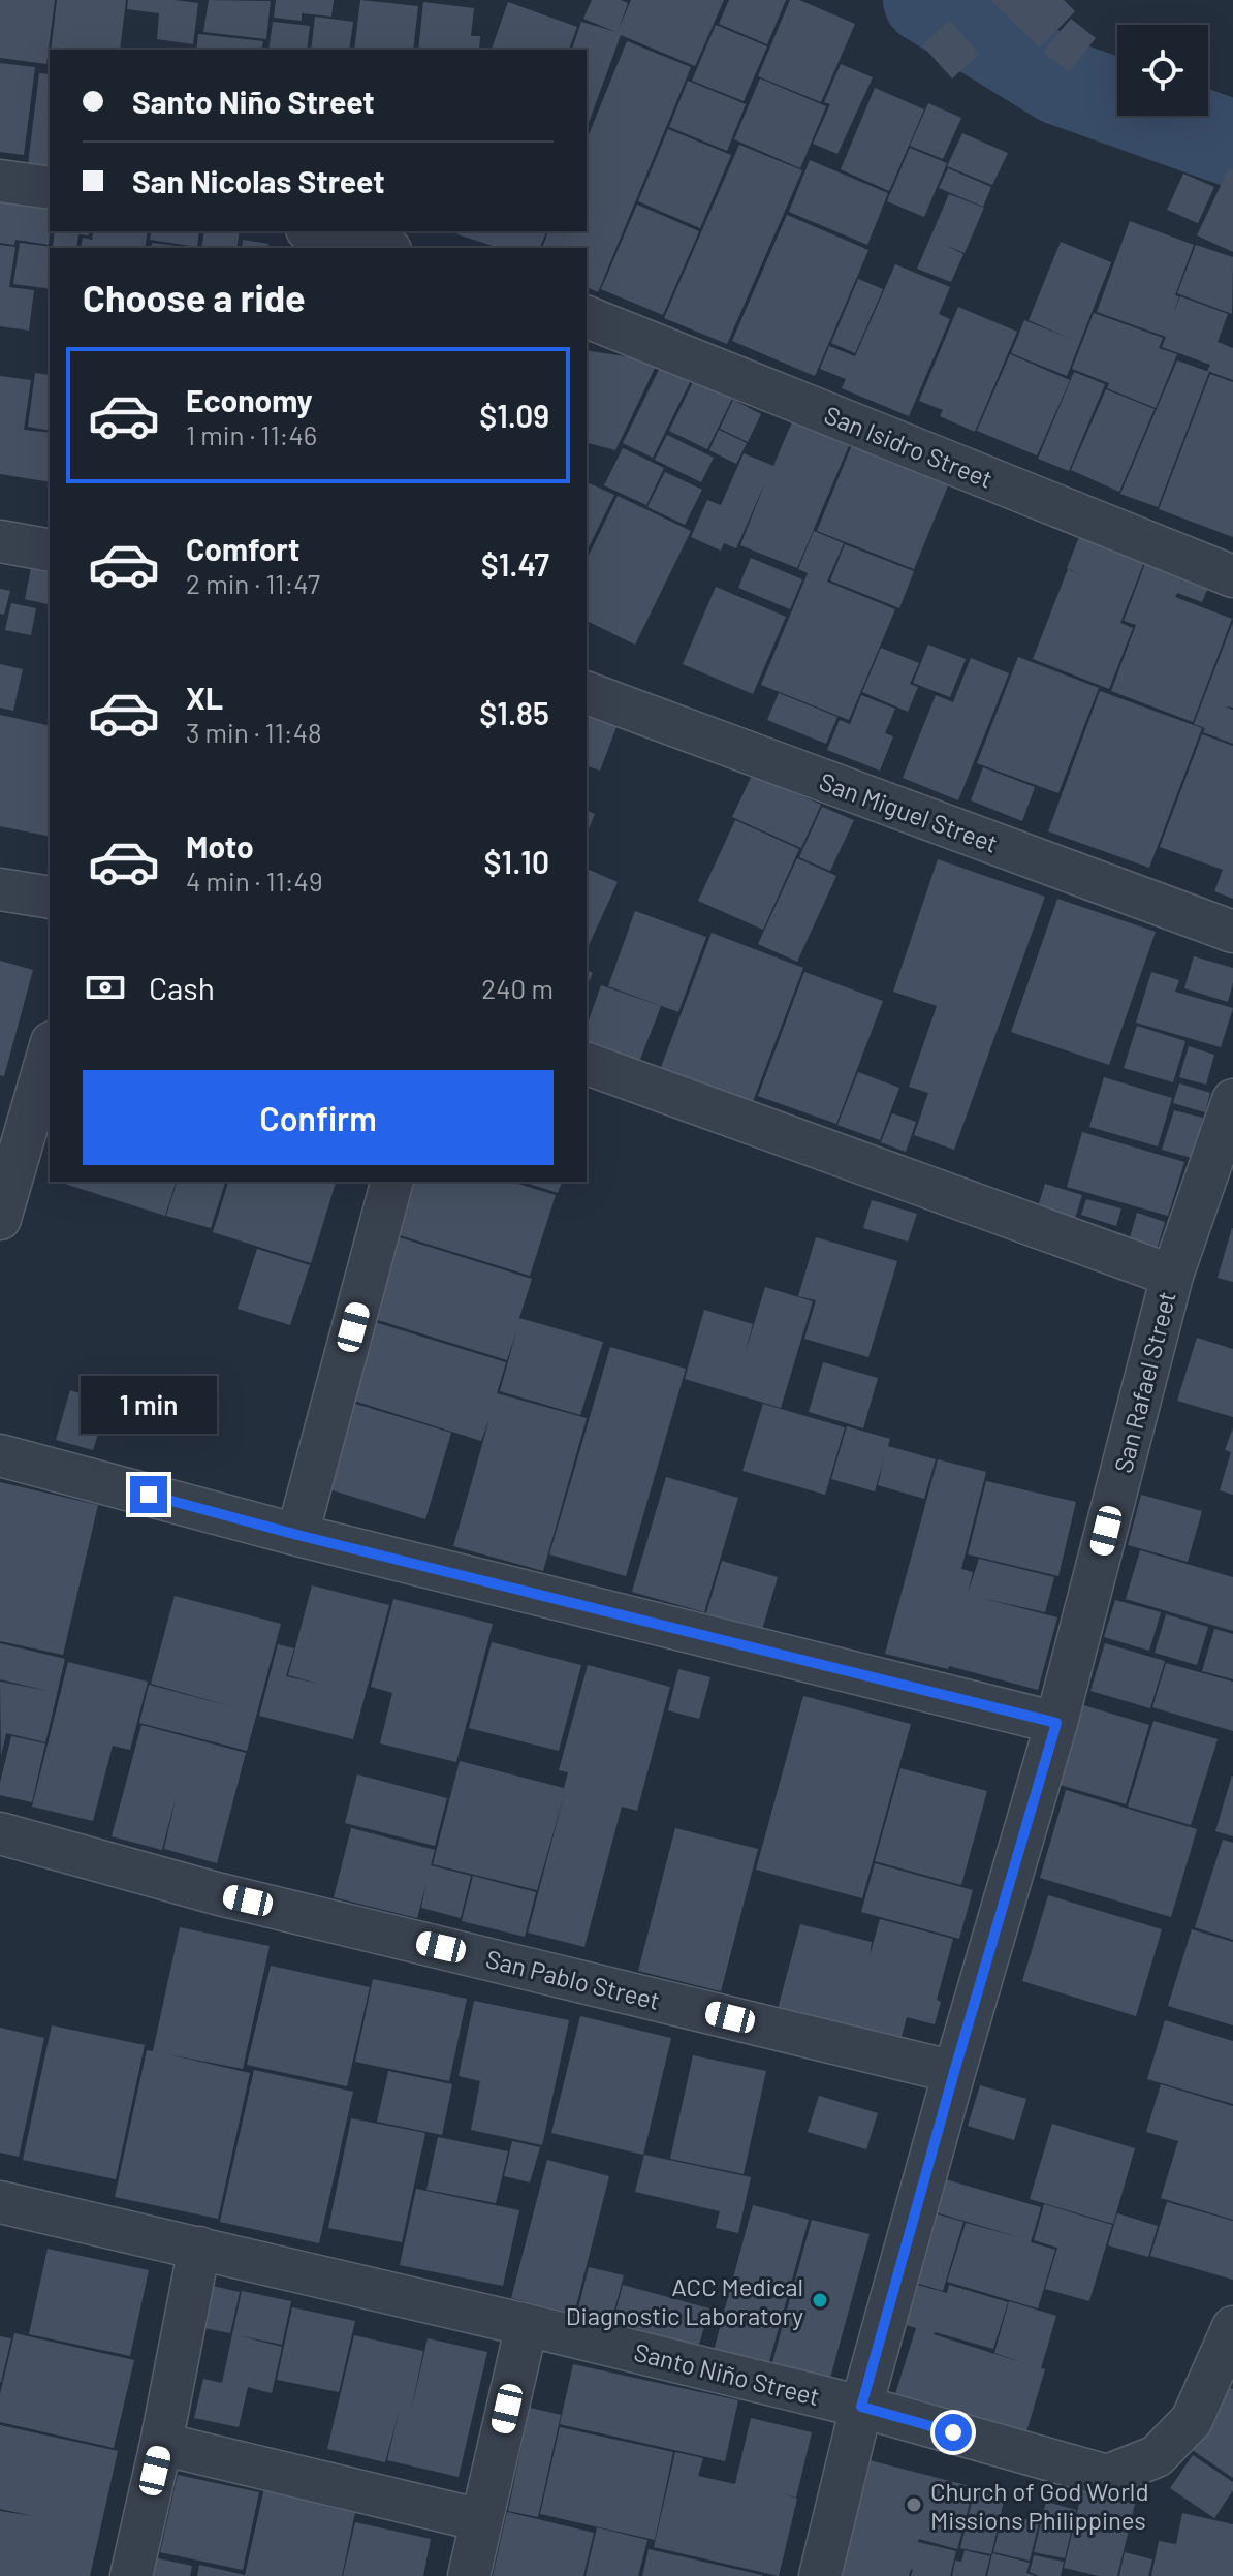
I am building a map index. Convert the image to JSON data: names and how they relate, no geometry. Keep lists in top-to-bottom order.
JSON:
{
  "streets": {
    "street": [
      "San Isidro Street",
      "San Miguel Street",
      "San Rafael Street",
      "San Pablo Street",
      "Santo Niño Street"
    ]
  },
  "crossings": [
    ["San Rafael Street", "San Pablo Street"],
    ["San Rafael Street", "Santo Niño Street"]
  ],
  "places": ["ACC Medical Diagnostic Laboratory", "Church of God World Missions Philippines"],
  "page": {
    "banner": ["Santo Niño Street", "San Nicolas Street"],
    "heading": "Choose a ride",
    "list": [
      {
        "name": "Economy",
        "note": "1 min · 11:46",
        "value": "$1.09"
      },
      {
        "name": "Comfort",
        "note": "2 min · 11:47",
        "value": "$1.47"
      },
      {
        "name": "XL",
        "note": "3 min · 11:48",
        "value": "$1.85"
      },
      {
        "name": "Moto",
        "note": "4 min · 11:49",
        "value": "$1.10"
      }
    ],
    "pay": ["Cash", "240 m"],
    "buttons": "Confirm",
    "bubble": "1 min"
  }
}
